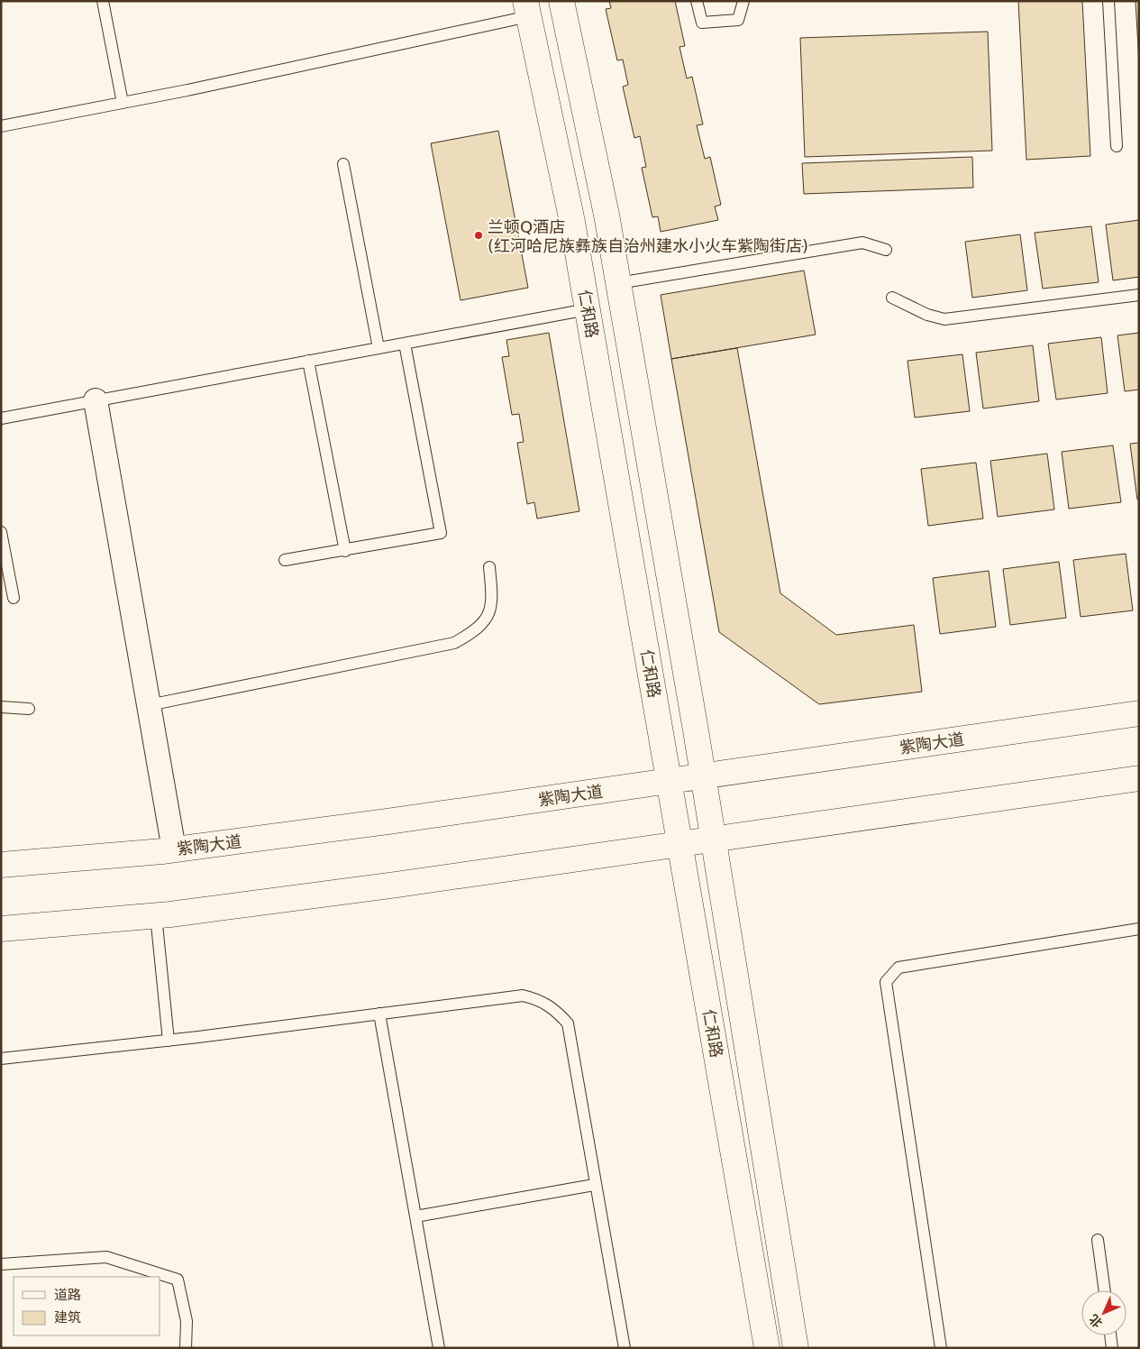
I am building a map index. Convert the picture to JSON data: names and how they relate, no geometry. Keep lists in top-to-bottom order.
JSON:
{
  "streets": {
    "main road": ["仁和路", "紫陶大道"]
  },
  "crossings": [
    ["仁和路", "紫陶大道"]
  ],
  "places": ["兰顿Q酒店 (红河哈尼族彝族自治州建水小火车紫陶街店)"],
  "legend": ["道路", "建筑"],
  "north": "bottom left"
}
